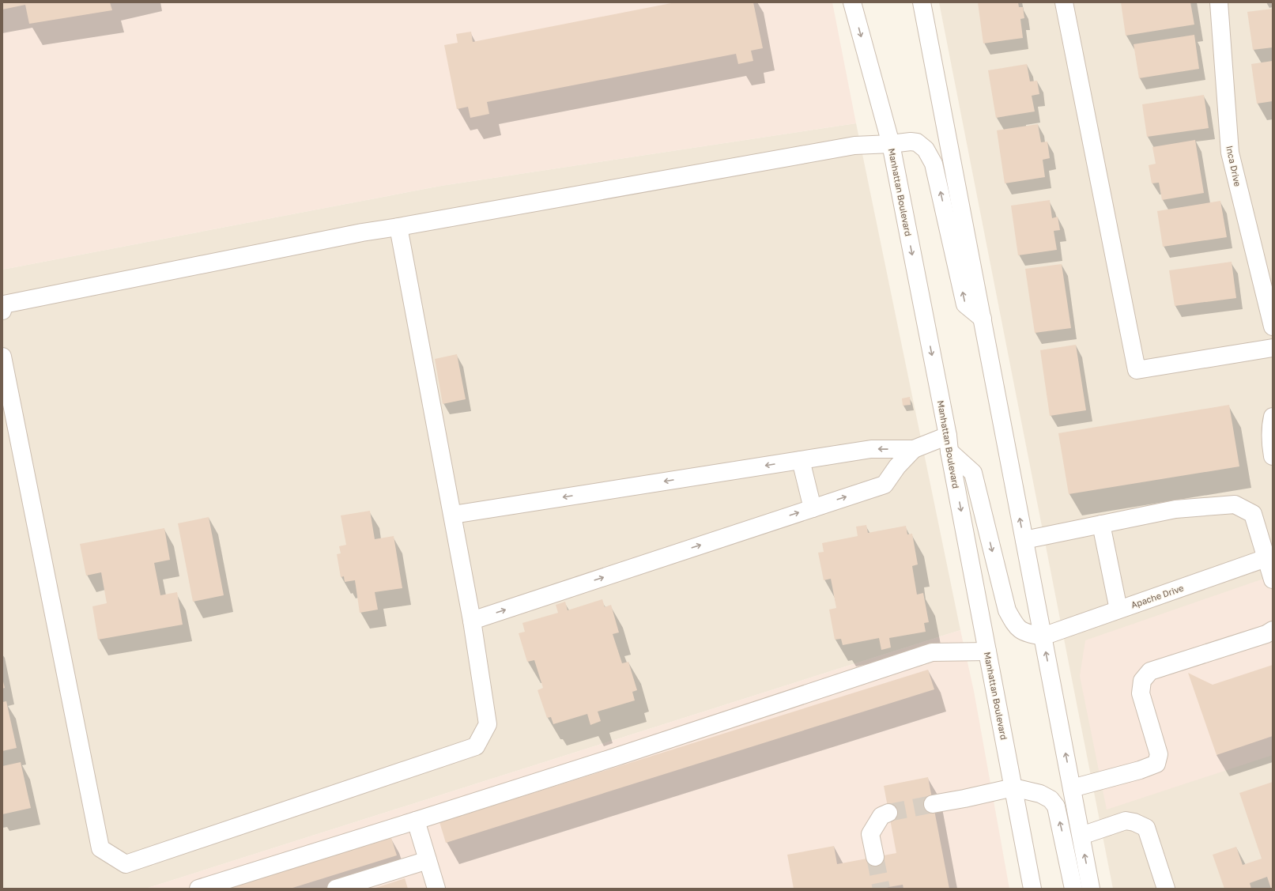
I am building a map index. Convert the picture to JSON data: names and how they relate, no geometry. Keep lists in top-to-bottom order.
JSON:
{
  "streets": {
    "street": ["Inca Drive", "Manhattan Boulevard", "Apache Drive"]
  }
}
